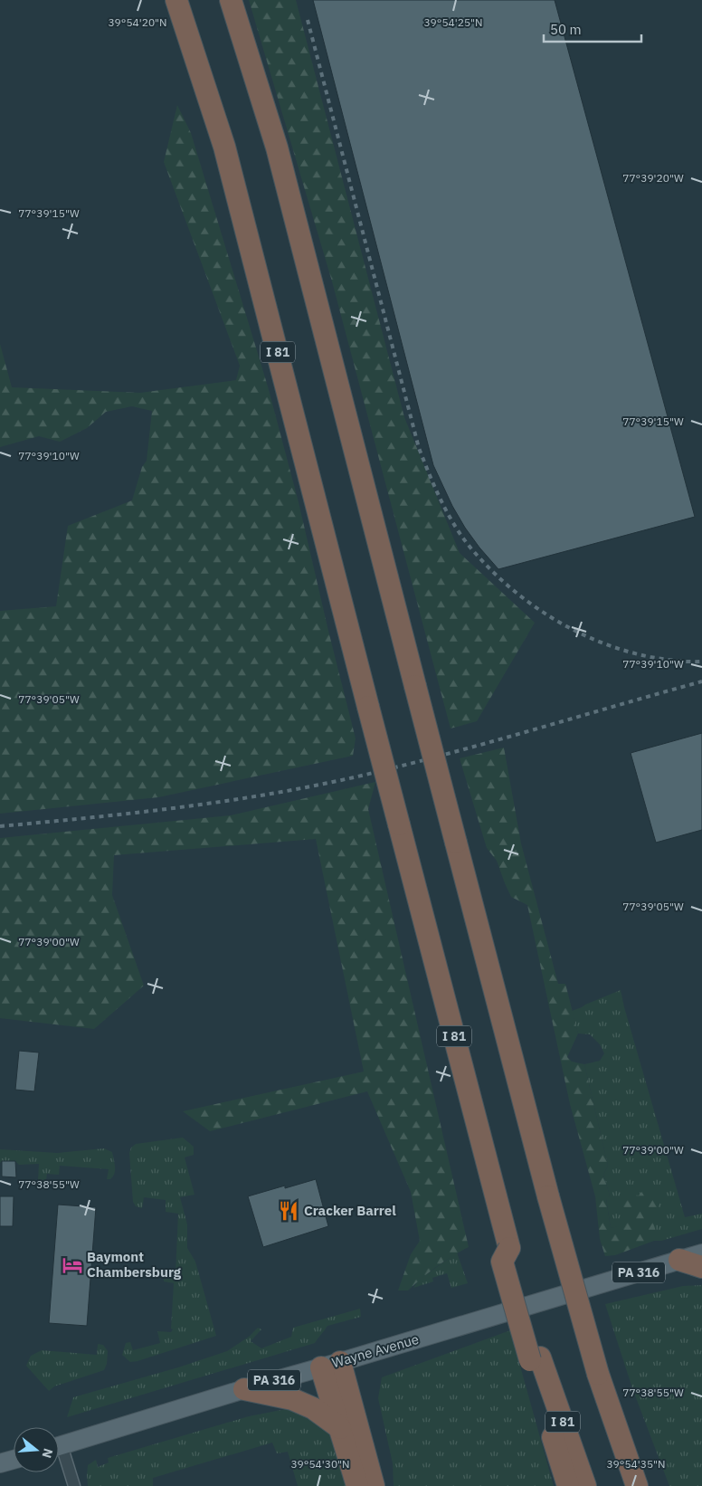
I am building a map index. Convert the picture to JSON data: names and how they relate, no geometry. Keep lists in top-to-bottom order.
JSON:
{
  "streets": {
    "highway": ["I 81"],
    "main road": ["PA 316", "Wayne Avenue"]
  },
  "places": {
    "restaurant": ["Cracker Barrel"],
    "hotel": ["Baymont Chambersburg"]
  },
  "scale_bar": "50 m",
  "north": "right",
  "coordinates": [
    "39°54'20\"N",
    "39°54'25\"N",
    "77°39'20\"W",
    "77°39'15\"W",
    "77°39'10\"W",
    "77°39'05\"W",
    "77°39'00\"W",
    "77°38'55\"W",
    "39°54'30\"N",
    "39°54'35\"N"
  ]
}
